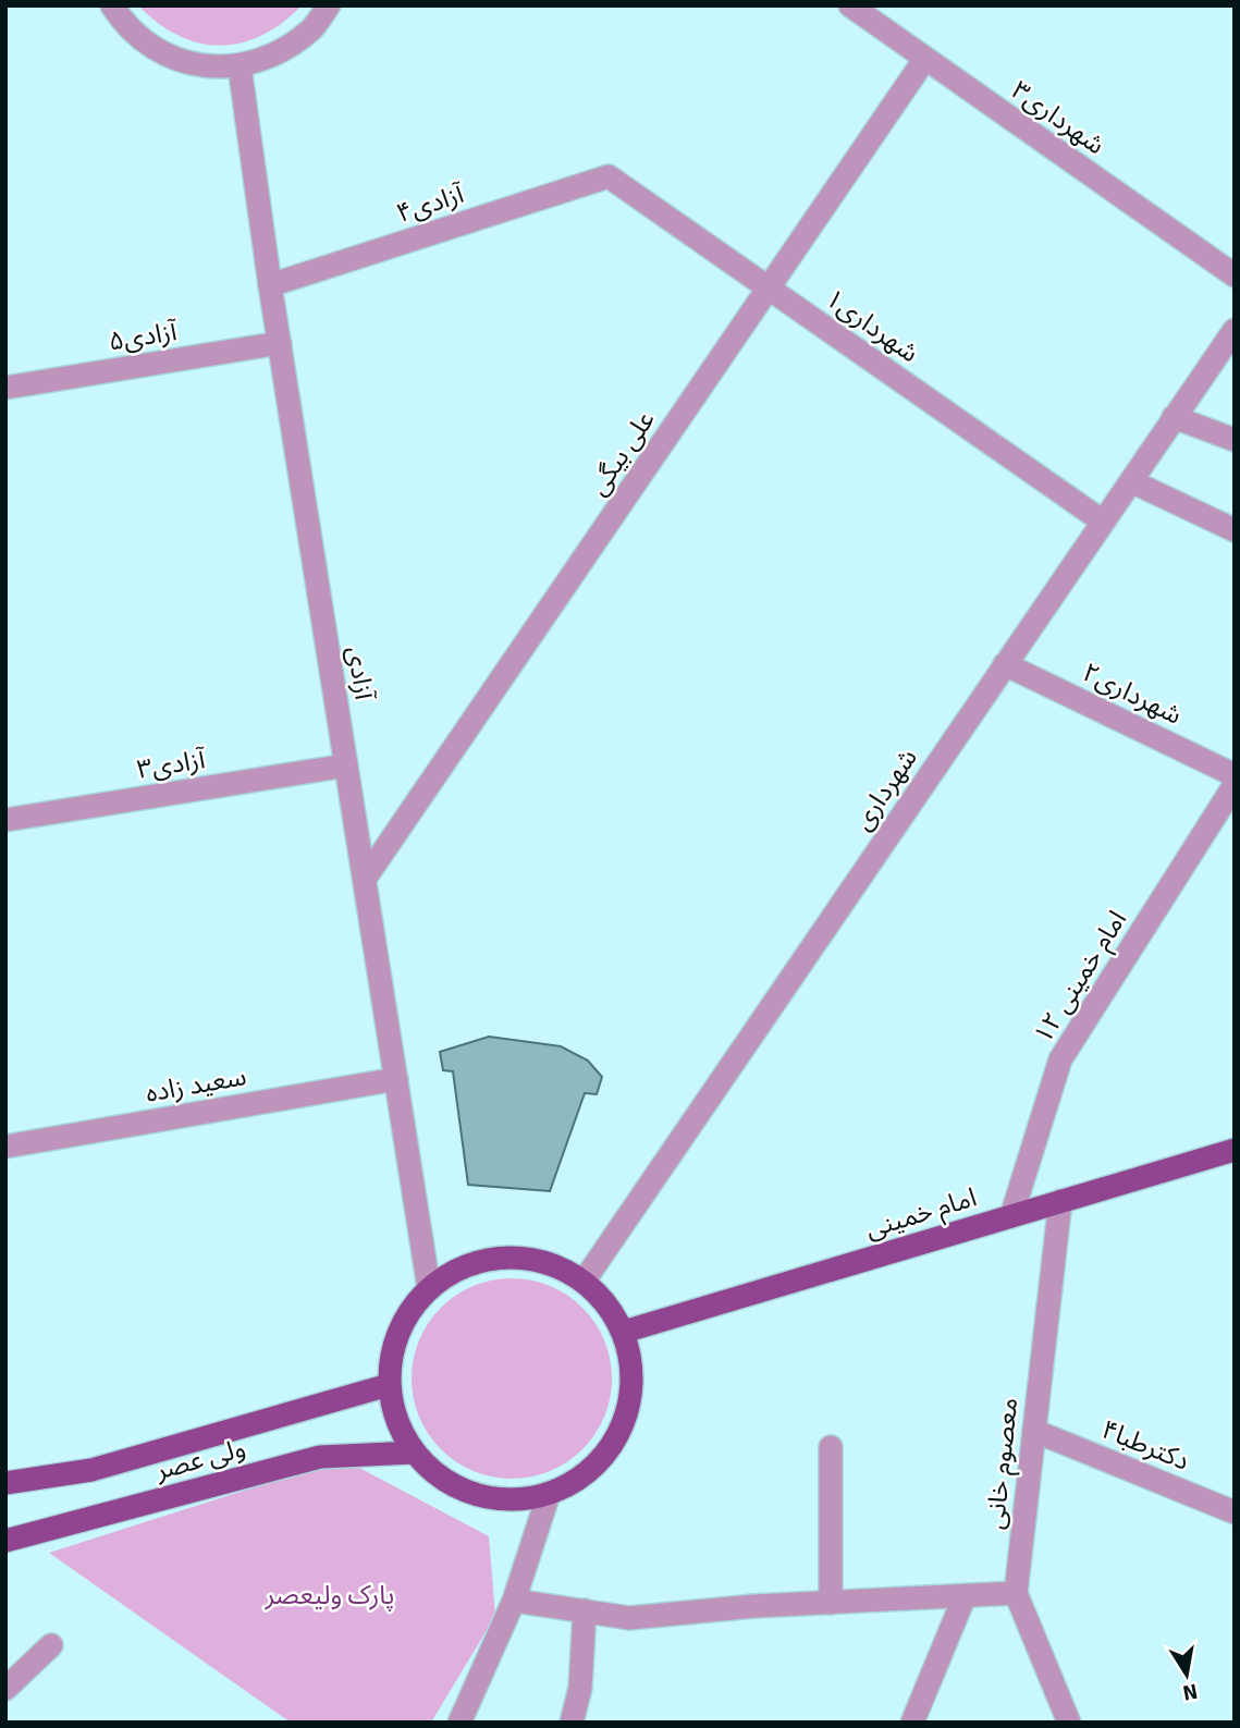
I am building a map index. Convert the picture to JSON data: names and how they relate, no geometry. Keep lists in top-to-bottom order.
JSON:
{
  "streets": {
    "main road": ["امام خمینی", "ولی عصر"],
    "street": [
      "شهرداری۳",
      "آزادی۴",
      "شهرداری۱",
      "آزادی۵",
      "علی بیگی",
      "آزادی",
      "شهرداری۲",
      "آزادی۳",
      "شهرداری",
      "امام خمینی ۱۲",
      "سعید زاده",
      "دکترطبا۴",
      "معصوم خانی"
    ]
  },
  "crossings": [
    ["شهرداری۳", "علی بیگی"],
    ["آزادی۴", "شهرداری۱"],
    ["آزادی۴", "آزادی"],
    ["شهرداری۱", "علی بیگی"],
    ["شهرداری۱", "شهرداری"],
    ["آزادی۵", "آزادی"],
    ["علی بیگی", "آزادی"],
    ["آزادی", "آزادی۳"],
    ["آزادی", "شهرداری"],
    ["آزادی", "سعید زاده"],
    ["آزادی", "امام خمینی"],
    ["آزادی", "ولی عصر"],
    ["شهرداری۲", "شهرداری"],
    ["شهرداری", "امام خمینی"],
    ["شهرداری", "ولی عصر"],
    ["امام خمینی ۱۲", "امام خمینی"],
    ["امام خمینی", "ولی عصر"],
    ["امام خمینی", "معصوم خانی"],
    ["دکترطبا۴", "معصوم خانی"]
  ],
  "parks": ["پارک ولیعصر"],
  "north": "bottom"
}
